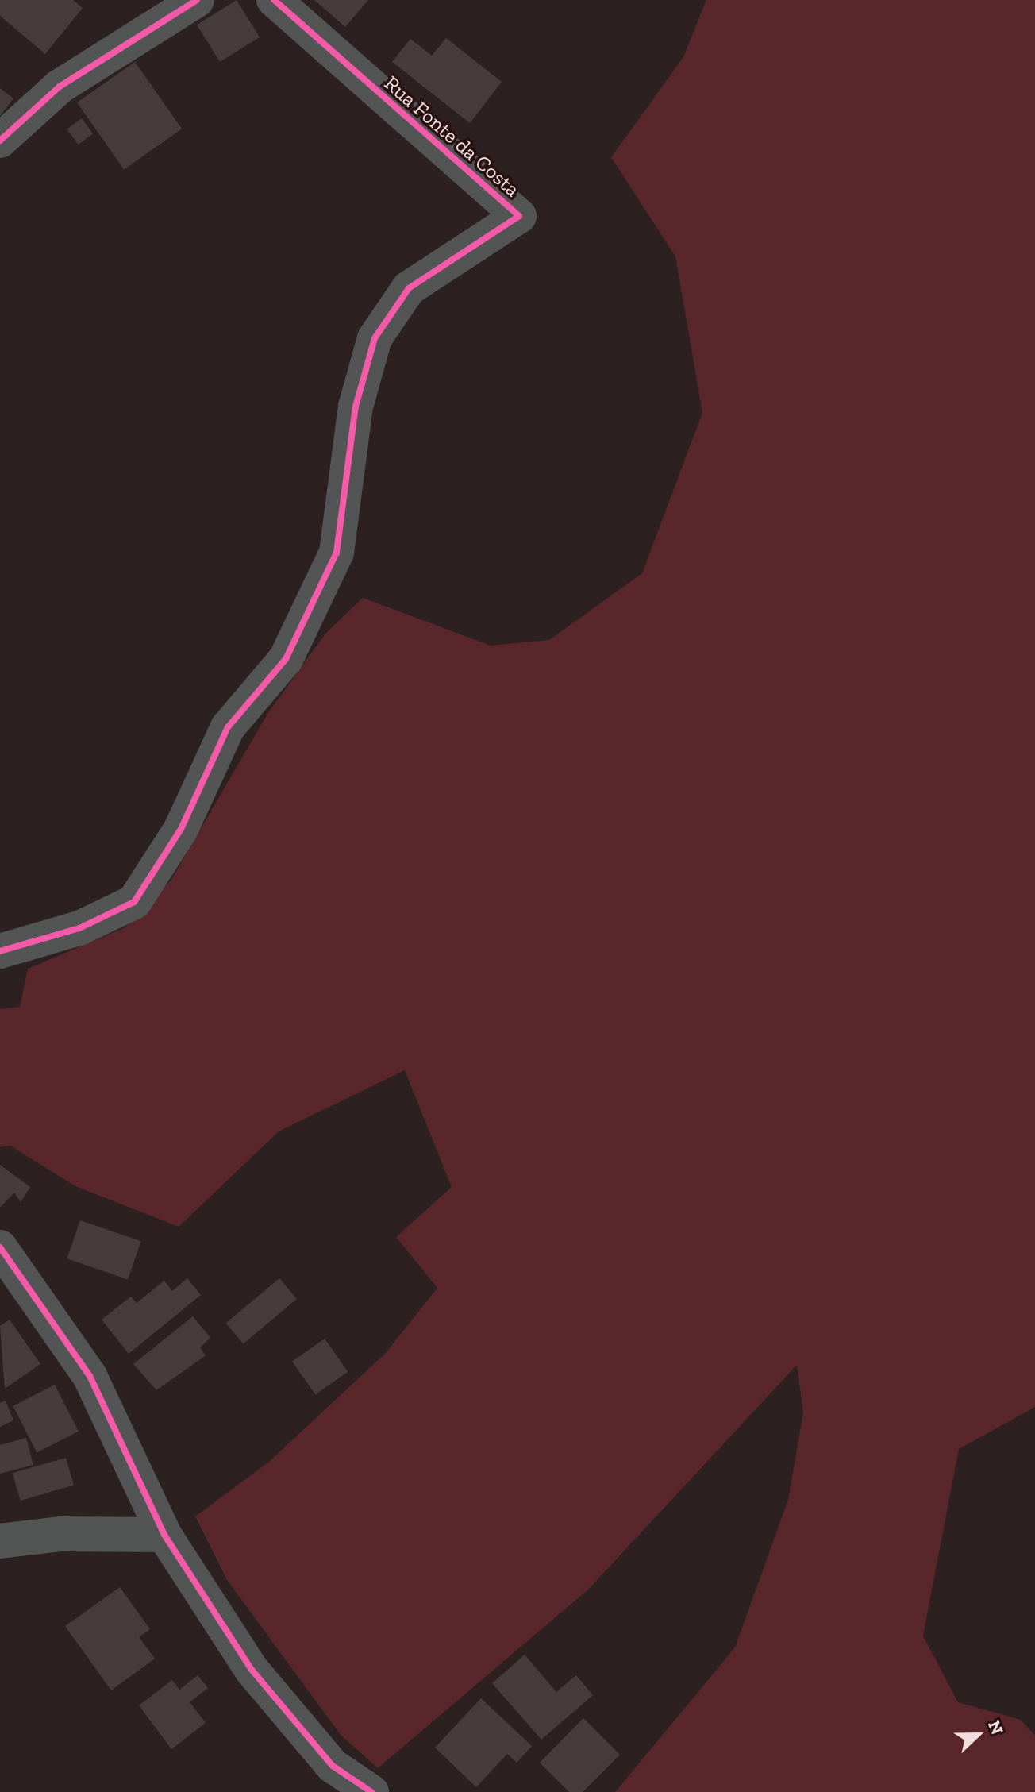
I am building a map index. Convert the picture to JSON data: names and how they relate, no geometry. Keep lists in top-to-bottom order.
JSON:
{
  "streets": {
    "street": ["Rua Fonte da Costa"]
  },
  "north": "right"
}
